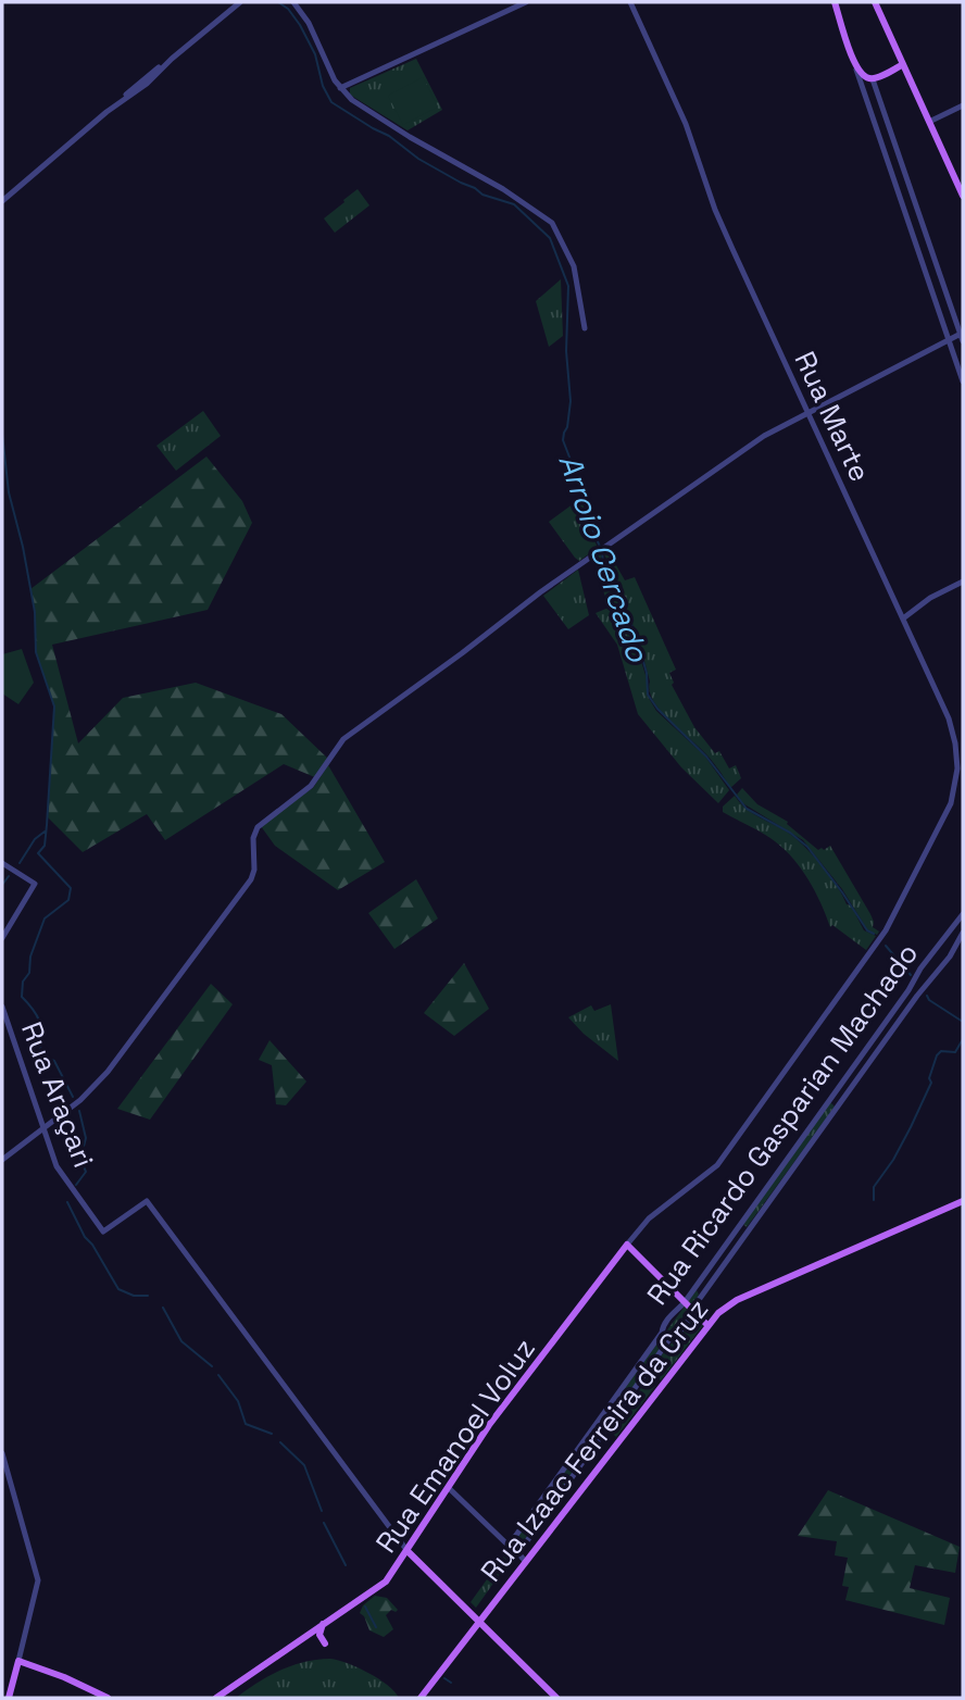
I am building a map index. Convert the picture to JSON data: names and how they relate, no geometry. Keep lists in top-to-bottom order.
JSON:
{
  "streets": {
    "main road": ["Rua Izaac Ferreira da Cruz", "Rua Emanoel Voluz"],
    "street": ["Rua Marte", "Rua Araçari", "Rua Ricardo Gasparian Machado"]
  },
  "crossings": [
    ["Rua Marte", "Rua Emanoel Voluz"],
    ["Rua Araçari", "Rua Emanoel Voluz"],
    ["Rua Ricardo Gasparian Machado", "Rua Izaac Ferreira da Cruz"],
    ["Rua Ricardo Gasparian Machado", "Rua Emanoel Voluz"]
  ],
  "water": ["Arroio Cercado"]
}
